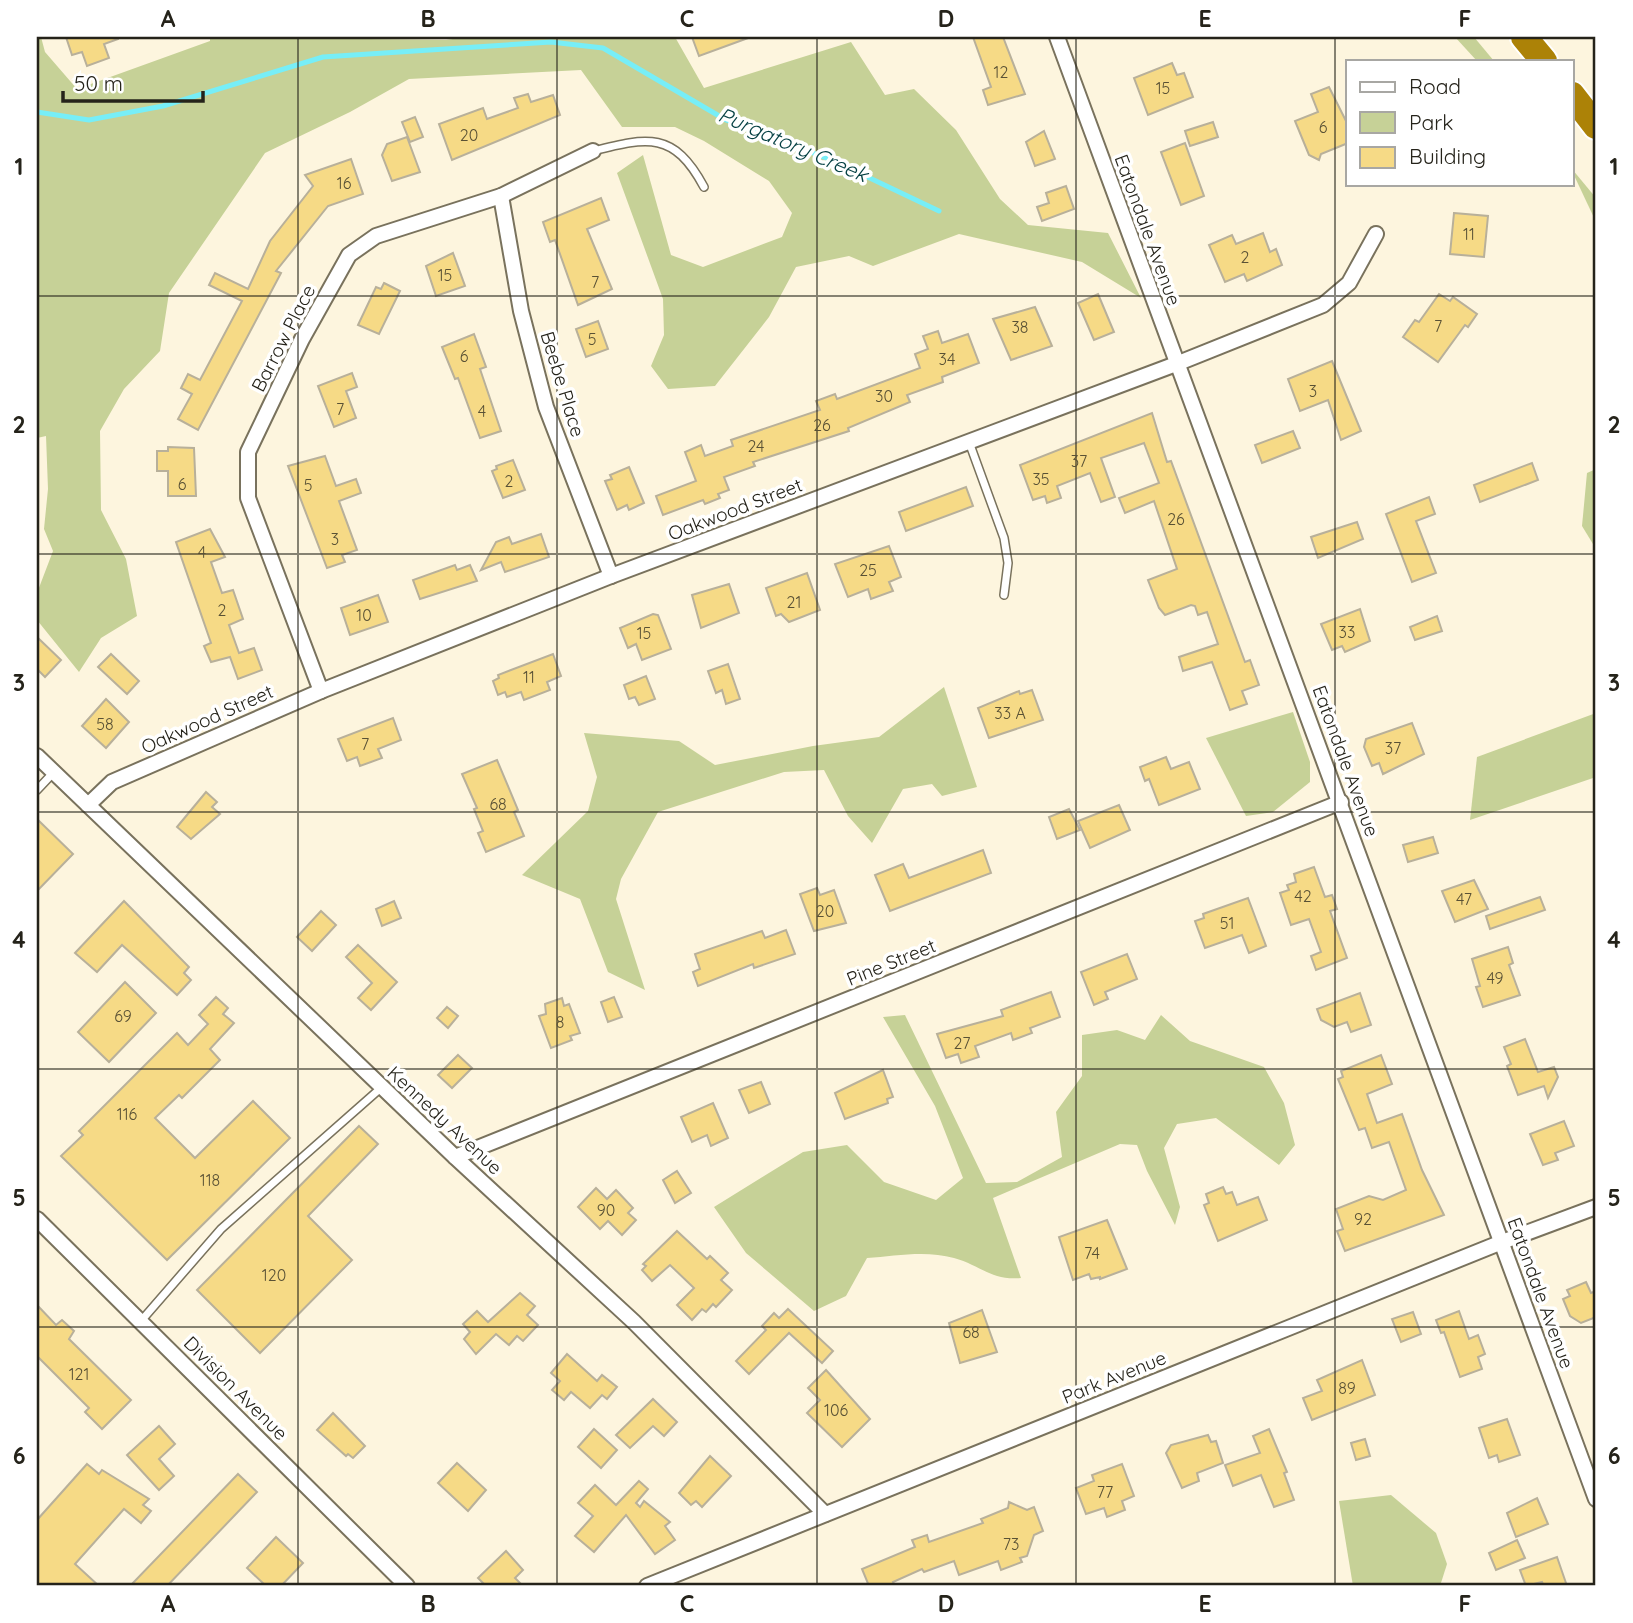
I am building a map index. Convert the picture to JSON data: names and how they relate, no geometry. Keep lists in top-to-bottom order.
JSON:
{
  "streets": {
    "street": [
      "Eatondale Avenue",
      "Barrow Place",
      "Beebe Place",
      "Oakwood Street",
      "Pine Street",
      "Kennedy Avenue",
      "Park Avenue",
      "Division Avenue"
    ]
  },
  "crossings": [
    ["Eatondale Avenue", "Oakwood Street"],
    ["Eatondale Avenue", "Pine Street"],
    ["Eatondale Avenue", "Park Avenue"],
    ["Barrow Place", "Beebe Place"],
    ["Barrow Place", "Oakwood Street"],
    ["Beebe Place", "Oakwood Street"],
    ["Oakwood Street", "Kennedy Avenue"],
    ["Pine Street", "Kennedy Avenue"],
    ["Kennedy Avenue", "Park Avenue"]
  ],
  "water": ["Purgatory Creek"],
  "house_numbers": [
    "12",
    "15",
    "6",
    "20",
    "16",
    "11",
    "2",
    "15",
    "7",
    "7",
    "38",
    "5",
    "6",
    "34",
    "3",
    "30",
    "7",
    "4",
    "26",
    "24",
    "37",
    "35",
    "2",
    "6",
    "5",
    "26",
    "3",
    "4",
    "25",
    "21",
    "2",
    "10",
    "33",
    "15",
    "11",
    "33 A",
    "58",
    "7",
    "37",
    "68",
    "42",
    "47",
    "20",
    "51",
    "49",
    "69",
    "8",
    "27",
    "116",
    "118",
    "90",
    "92",
    "74",
    "120",
    "68",
    "121",
    "89",
    "106",
    "77",
    "73"
  ],
  "legend": ["Road", "Park", "Building"],
  "scale_bar": "50 m",
  "grid": {
    "columns": [
      "A",
      "B",
      "C",
      "D",
      "E",
      "F"
    ],
    "rows": [
      "1",
      "2",
      "3",
      "4",
      "5",
      "6"
    ]
  }
}
